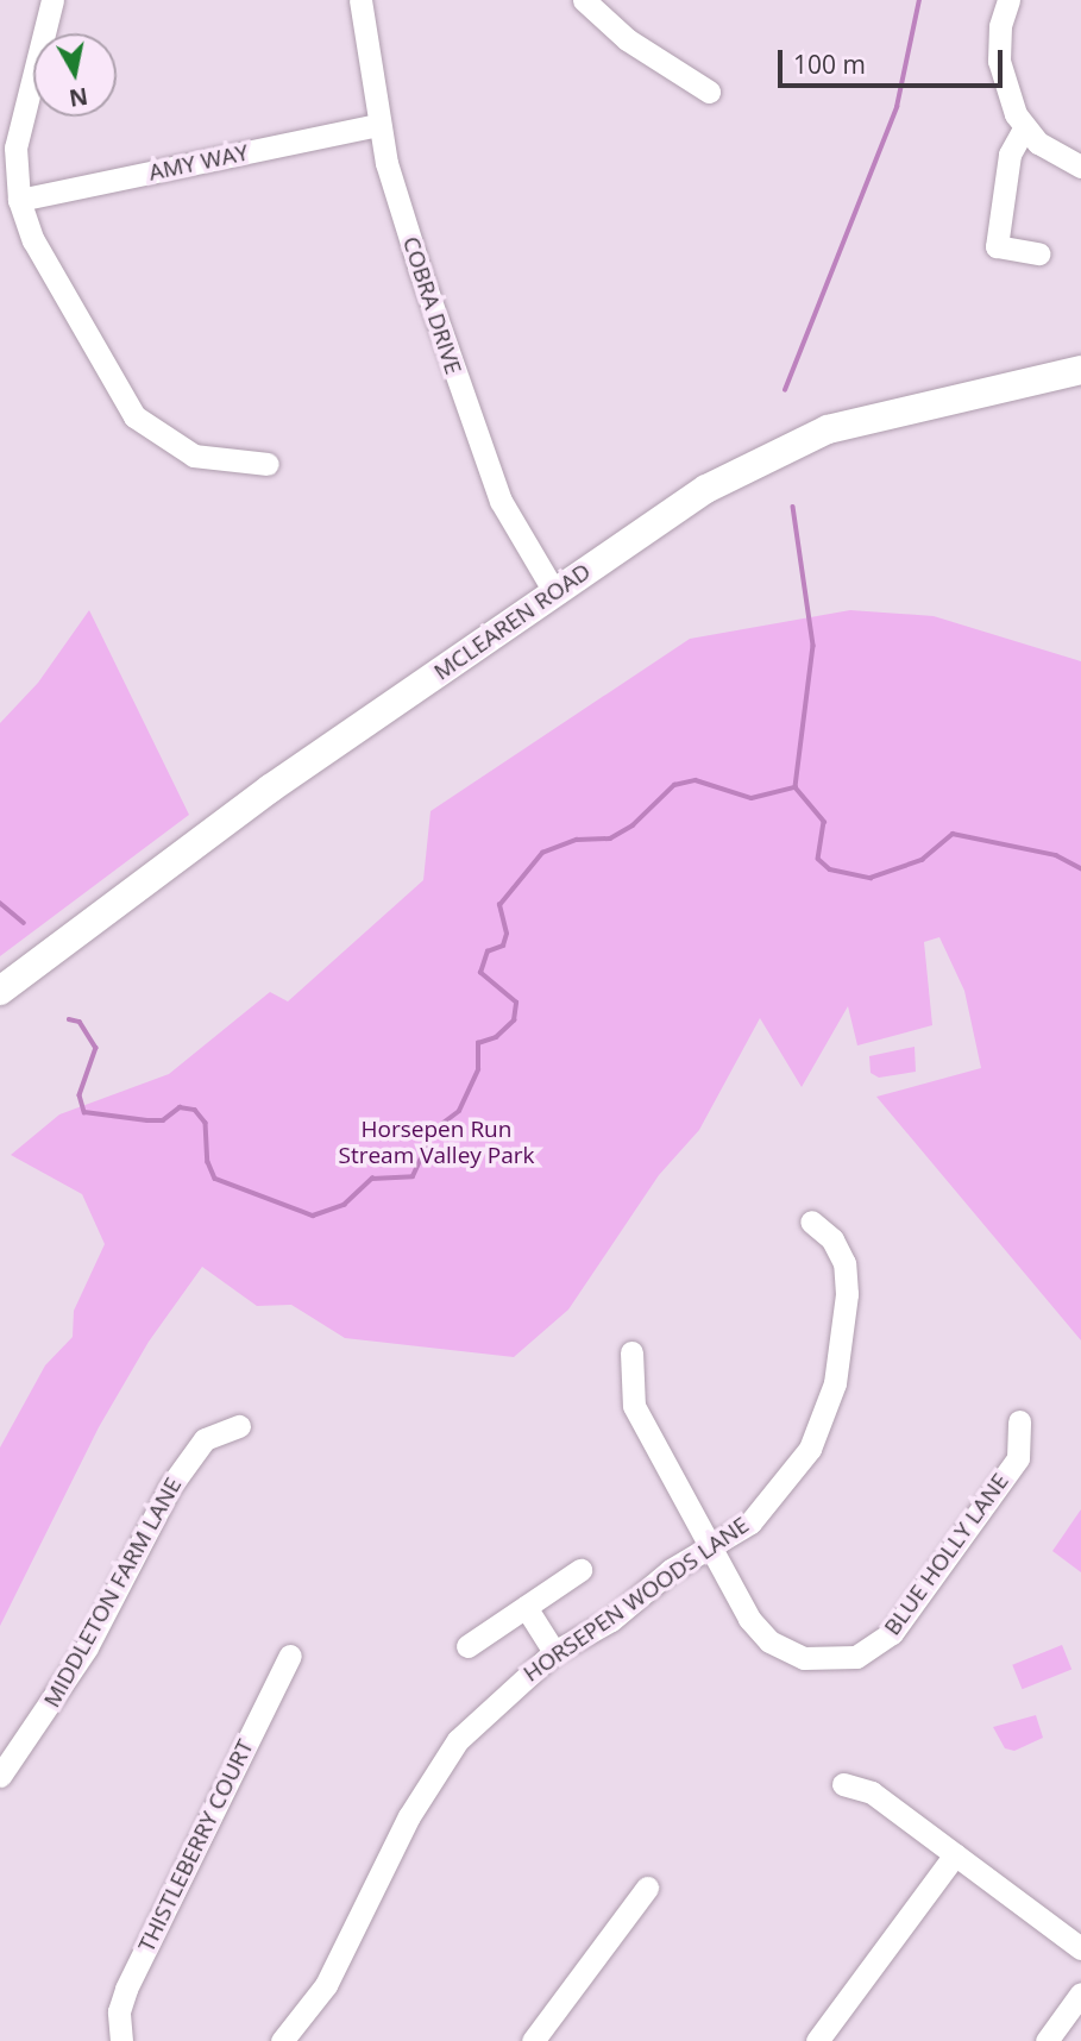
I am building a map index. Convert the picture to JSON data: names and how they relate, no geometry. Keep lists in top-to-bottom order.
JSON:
{
  "streets": {
    "main road": ["MCLEAREN ROAD"],
    "street": [
      "AMY WAY",
      "COBRA DRIVE",
      "BLUE HOLLY LANE",
      "MIDDLETON FARM LANE",
      "HORSEPEN WOODS LANE",
      "THISTLEBERRY COURT"
    ]
  },
  "crossings": [
    ["AMY WAY", "COBRA DRIVE"],
    ["COBRA DRIVE", "MCLEAREN ROAD"],
    ["BLUE HOLLY LANE", "HORSEPEN WOODS LANE"]
  ],
  "parks": ["Horsepen Run Stream Valley Park"],
  "scale_bar": "100 m",
  "north": "bottom"
}
